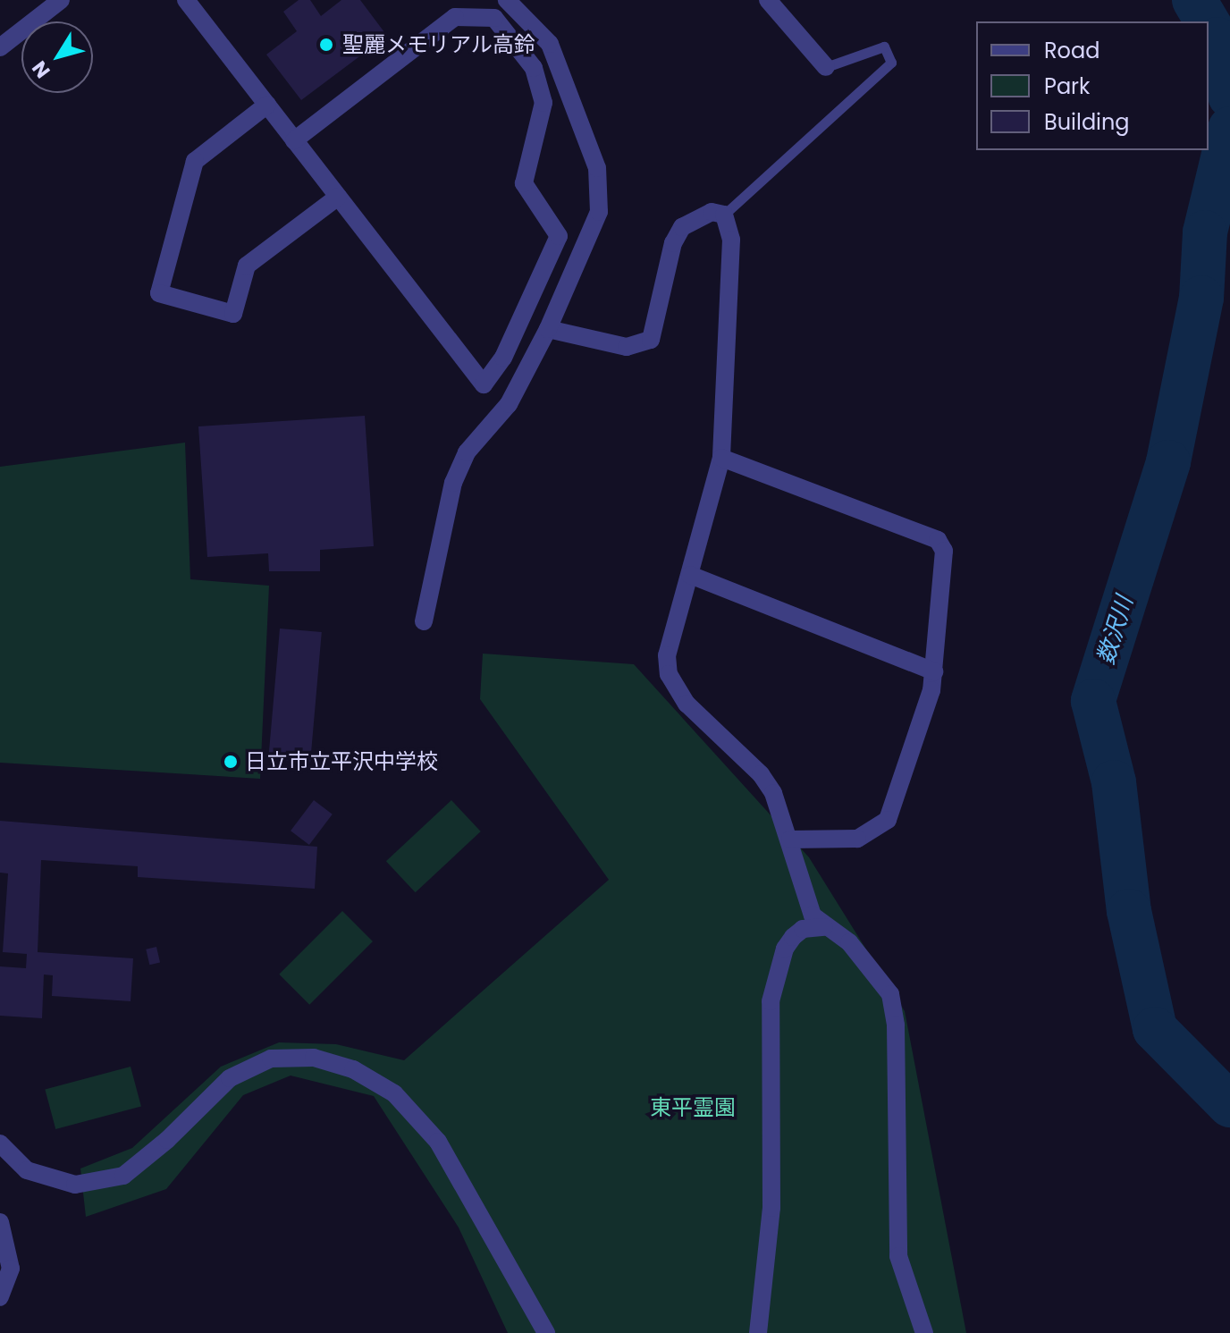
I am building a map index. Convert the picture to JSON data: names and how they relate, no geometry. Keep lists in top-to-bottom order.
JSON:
{
  "water": ["数沢川"],
  "parks": ["東平霊園"],
  "places": ["聖麗メモリアル高鈴", "日立市立平沢中学校"],
  "legend": ["Road", "Park", "Building"],
  "north": "bottom left"
}
